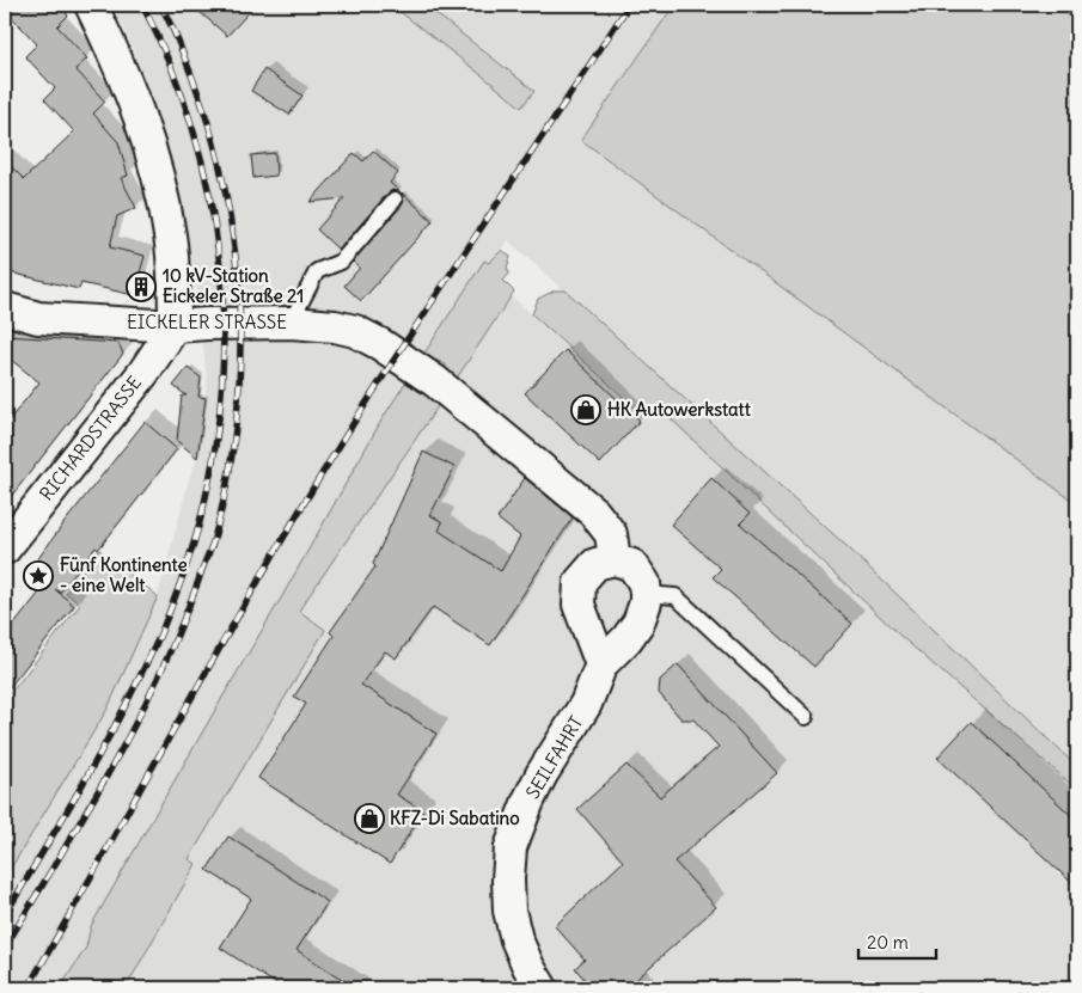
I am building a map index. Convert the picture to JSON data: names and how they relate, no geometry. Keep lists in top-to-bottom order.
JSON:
{
  "streets": {
    "street": ["EICKELER STRASSE", "RICHARDSTRASSE", "SEILFAHRT"]
  },
  "crossings": [
    ["EICKELER STRASSE", "RICHARDSTRASSE"]
  ],
  "places": {
    "building": ["10 kV-Station Eickeler Straße 21"],
    "shop": ["HK Autowerkstatt", "KFZ-Di Sabatino"],
    "place": ["Fünf Kontinente - eine Welt"]
  },
  "scale_bar": "20 m"
}
